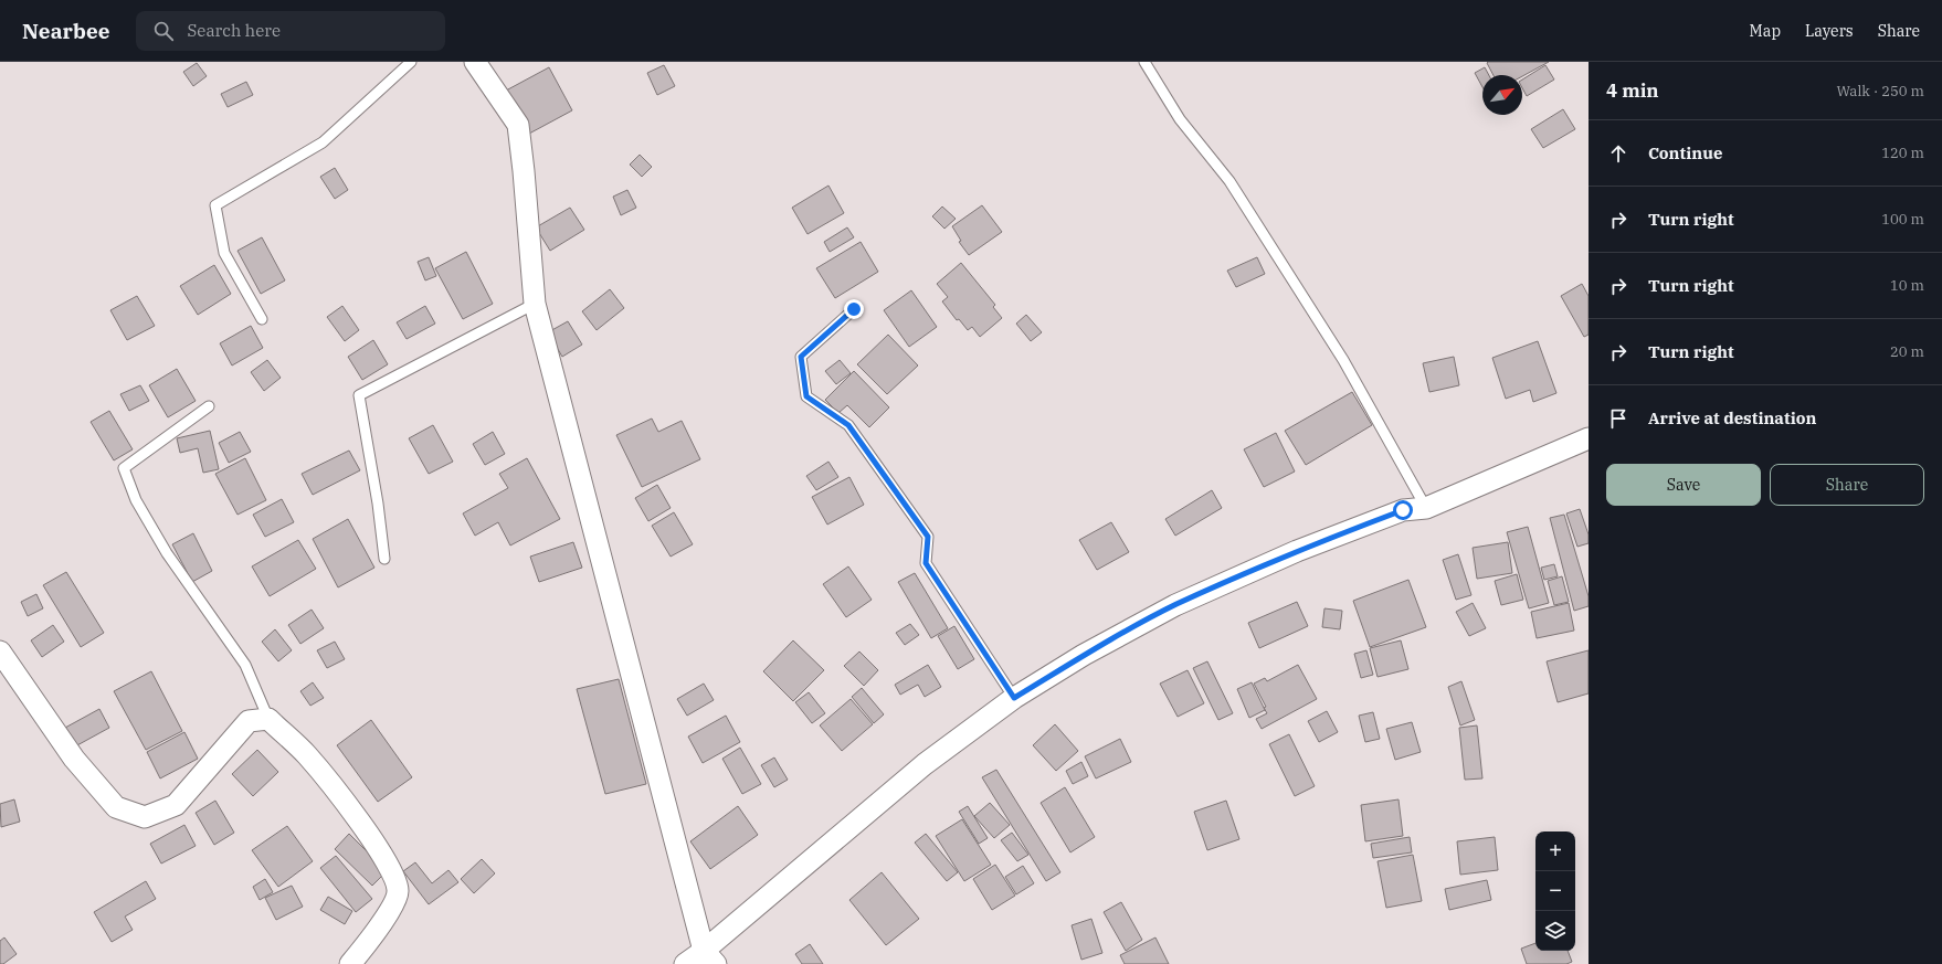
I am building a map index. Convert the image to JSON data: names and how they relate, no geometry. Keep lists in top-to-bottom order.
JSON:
{
  "north": "top right",
  "page": {
    "header": "Nearbee",
    "search": "Search here",
    "nav": ["Map", "Layers", "Share"],
    "heading": ["4 min", "Walk · 250 m"],
    "list": [
      ["Continue", "120 m"],
      ["Turn right", "100 m"],
      ["Turn right", "10 m"],
      ["Turn right", "20 m"],
      "Arrive at destination"
    ],
    "buttons": ["Save", "Share"],
    "map_buttons": ["+", "−"]
  }
}
